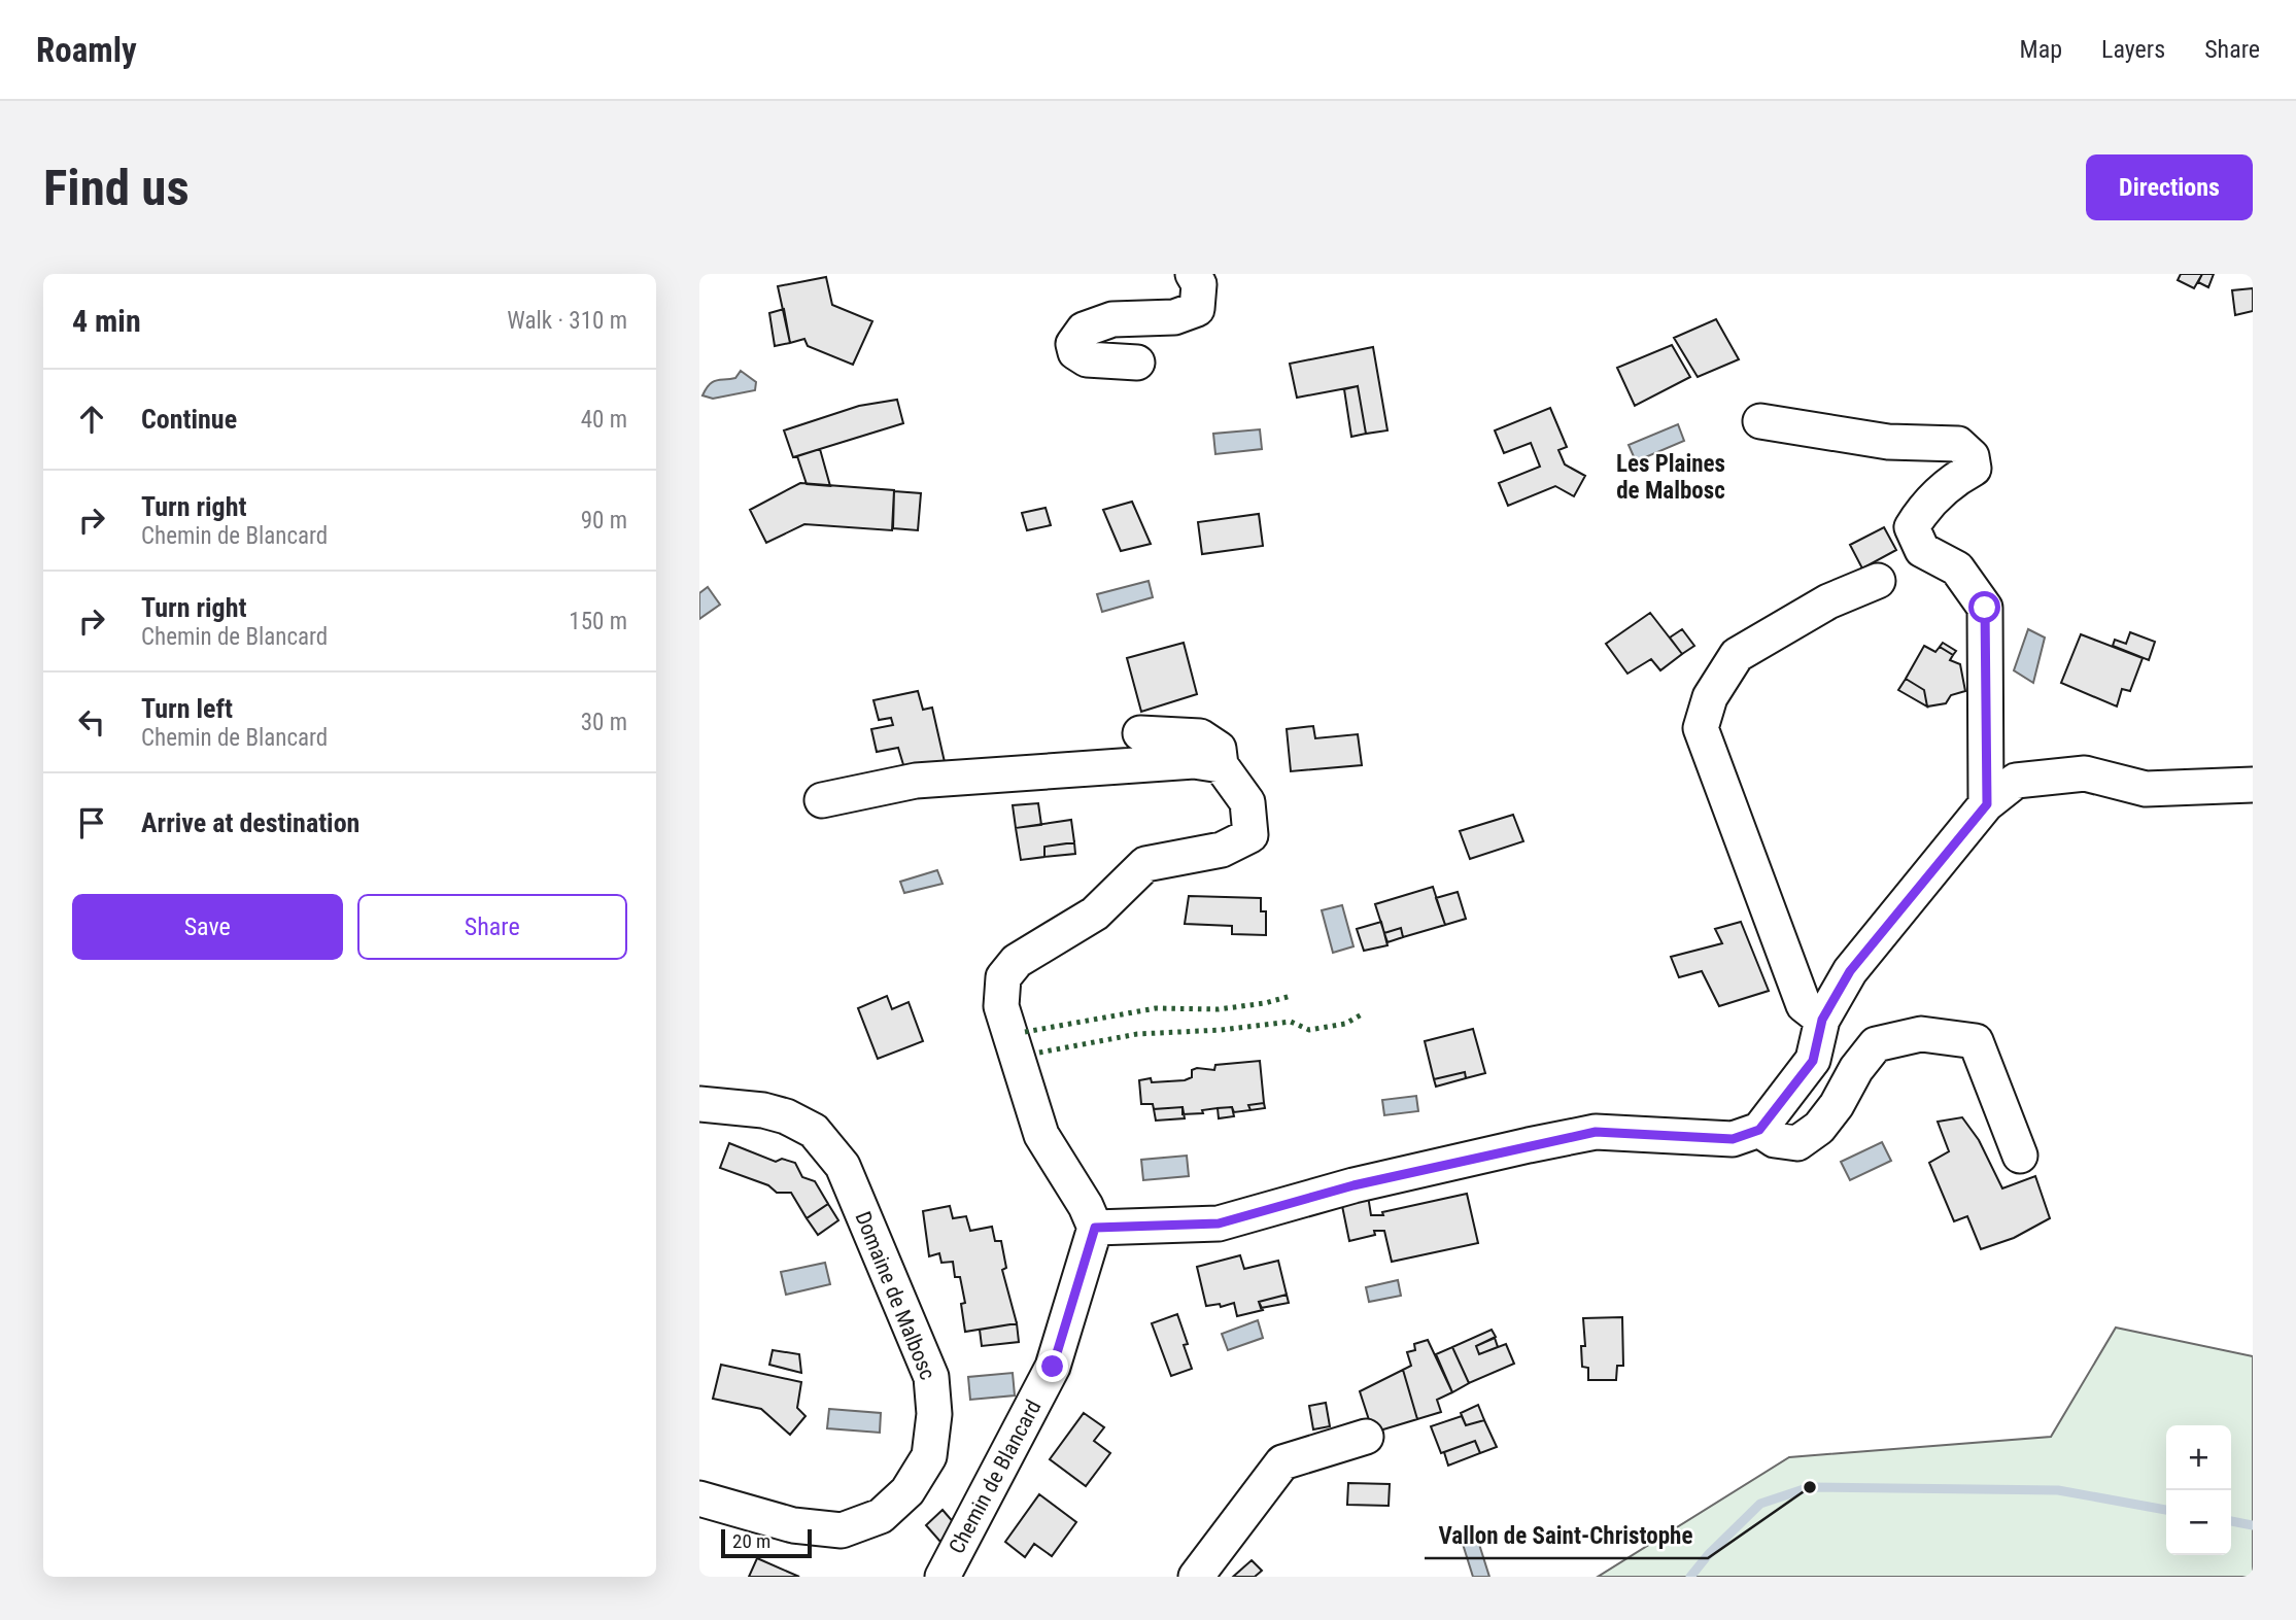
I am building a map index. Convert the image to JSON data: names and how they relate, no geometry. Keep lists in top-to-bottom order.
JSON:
{
  "streets": {
    "street": ["Domaine de Malbosc", "Chemin de Blancard"]
  },
  "districts": ["Les Plaines de Malbosc"],
  "places": ["Vallon de Saint-Christophe"],
  "scale_bar": "20 m",
  "page": {
    "header": "Roamly",
    "nav": ["Map", "Layers", "Share"],
    "buttons": [
      "Directions",
      ["Save", "Share"]
    ],
    "title": "Find us",
    "heading": ["4 min", "Walk · 310 m"],
    "list": [
      ["Continue", "40 m"],
      ["Turn right", "Chemin de Blancard", "90 m"],
      ["Turn right", "Chemin de Blancard", "150 m"],
      ["Turn left", "Chemin de Blancard", "30 m"],
      "Arrive at destination"
    ],
    "map_buttons": ["+", "−"],
    "scale": "20 m"
  }
}
